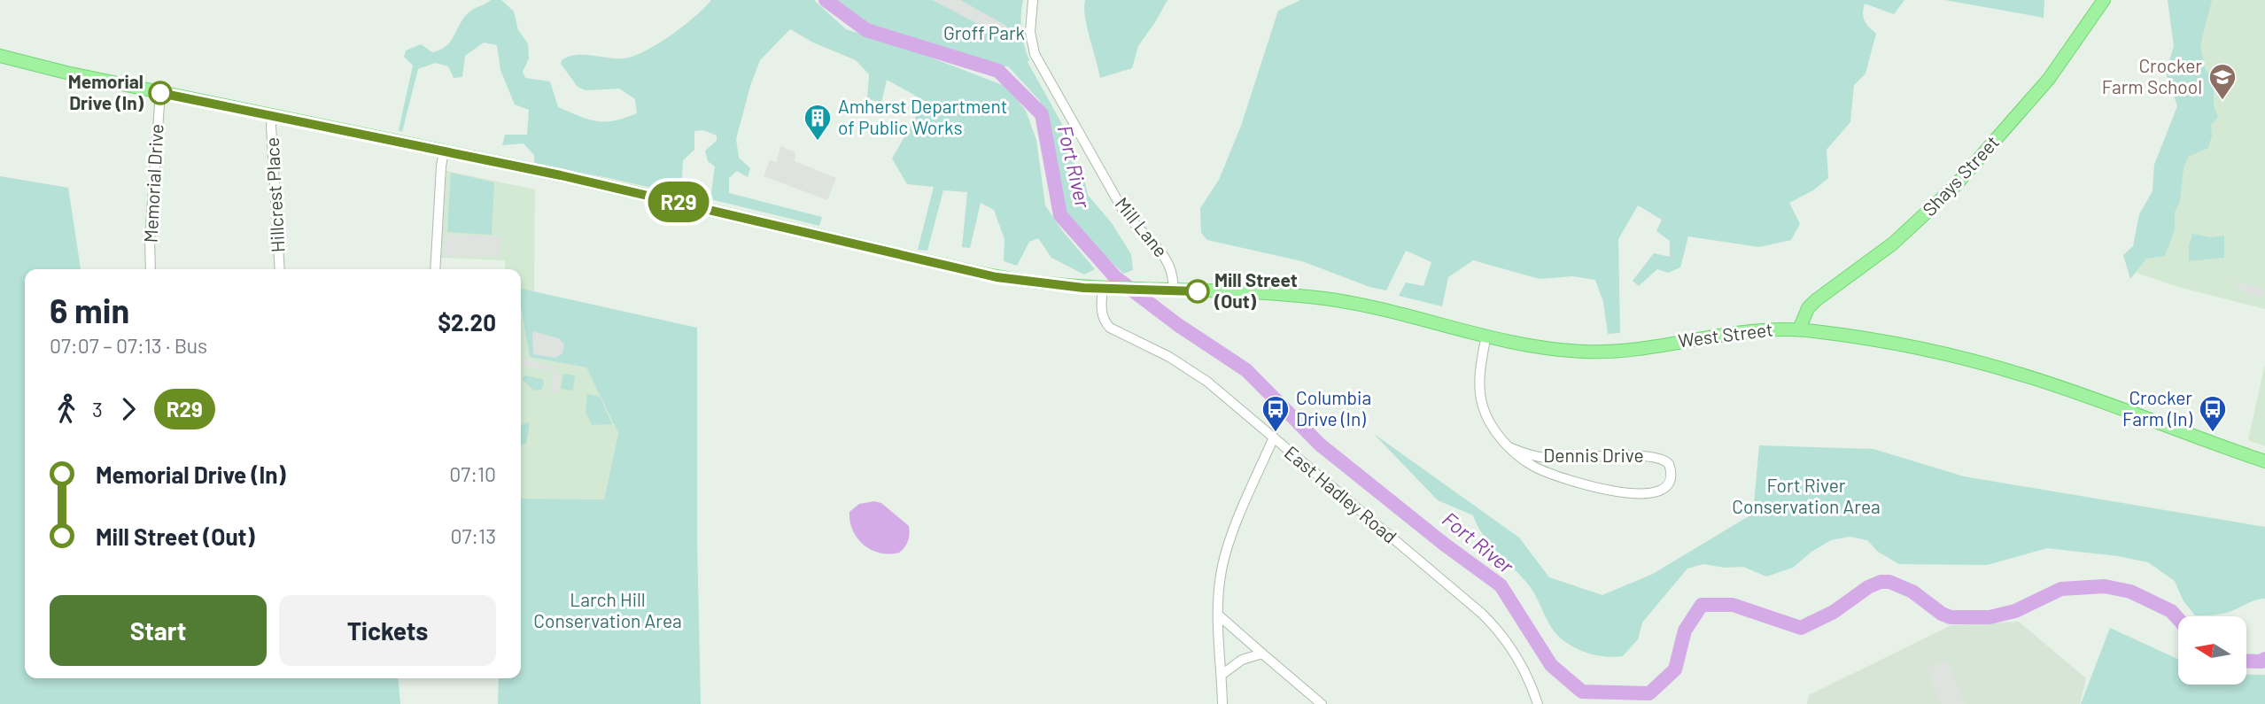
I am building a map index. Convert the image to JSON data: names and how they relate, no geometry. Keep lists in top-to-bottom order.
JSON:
{
  "streets": {
    "main road": ["Shays Street", "West Street"],
    "street": [
      "Memorial Drive",
      "Hillcrest Place",
      "Mill Lane",
      "Dennis Drive",
      "East Hadley Road"
    ]
  },
  "crossings": [
    ["Shays Street", "West Street"],
    ["Memorial Drive", "West Street"],
    ["Hillcrest Place", "West Street"],
    ["Mill Lane", "West Street"],
    ["West Street", "Dennis Drive"],
    ["West Street", "East Hadley Road"]
  ],
  "water": ["Fort River"],
  "parks": ["Groff Park", "Fort River Conservation Area", "Larch Hill Conservation Area"],
  "places": {
    "other": ["Memorial Drive (In)", "Mill Street (Out)"],
    "school or university": ["Crocker Farm School"],
    "building": ["Amherst Department of Public Works"],
    "bus stop": ["Columbia Drive (In)", "Crocker Farm (In)"]
  },
  "lines": ["bus line R29"],
  "north": "left",
  "page": {
    "on_map": "R29",
    "heading": ["6 min", "07:07 – 07:13 · Bus", "$2.20"],
    "legs": ["3", "R29"],
    "list": [
      {
        "name": "Memorial Drive (In)",
        "value": "07:10"
      },
      {
        "name": "Mill Street (Out)",
        "value": "07:13"
      }
    ],
    "buttons": ["Start", "Tickets"]
  }
}
